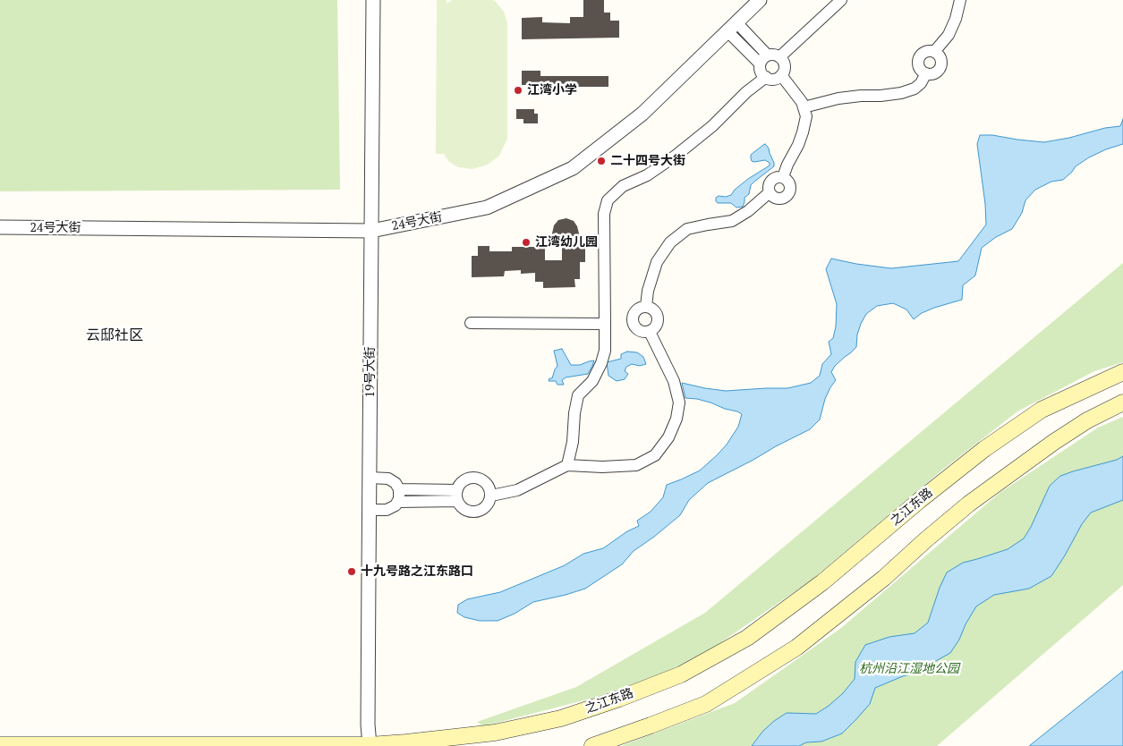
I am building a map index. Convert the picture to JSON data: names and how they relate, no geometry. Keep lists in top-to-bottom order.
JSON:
{
  "streets": {
    "main road": ["之江东路"],
    "street": ["24号大街", "19号大街"]
  },
  "crossings": [
    ["24号大街", "19号大街"],
    ["19号大街", "之江东路"]
  ],
  "districts": ["云邸社区"],
  "parks": ["杭州沿江湿地公园"],
  "places": [
    "江湾小学",
    "二十四号大街",
    "江湾幼儿园",
    "十九号路之江东路口"
  ]
}
